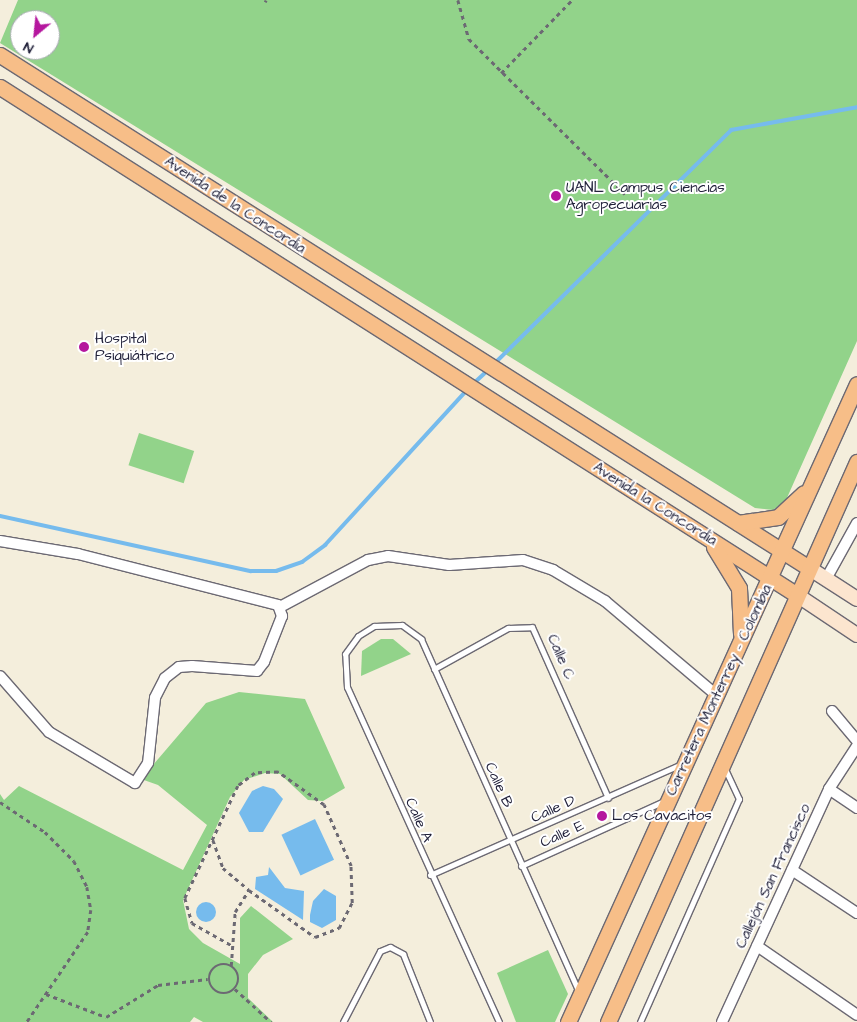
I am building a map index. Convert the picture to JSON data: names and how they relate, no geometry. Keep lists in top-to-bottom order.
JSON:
{
  "streets": {
    "main road": ["Avenida de la Concordia", "Avenida la Concordia", "Carretera Monterrey - Colombia"],
    "street": ["Callejón San Francisco"],
    "lane": [
      "Calle C",
      "Calle B",
      "Calle D",
      "Calle A",
      "Calle E"
    ]
  },
  "crossings": [
    ["Avenida de la Concordia", "Avenida la Concordia"],
    ["Avenida la Concordia", "Carretera Monterrey - Colombia"],
    ["Calle C", "Calle B"],
    ["Calle C", "Calle D"],
    ["Carretera Monterrey - Colombia", "Calle B"],
    ["Carretera Monterrey - Colombia", "Calle D"],
    ["Carretera Monterrey - Colombia", "Calle E"],
    ["Calle B", "Calle D"],
    ["Calle B", "Calle A"],
    ["Calle B", "Calle E"],
    ["Calle D", "Calle A"]
  ],
  "places": ["UANL Campus Ciencias Agropecuarias", "Hospital Psiquiátrico", "Los Cavacitos"],
  "north": "bottom left"
}
